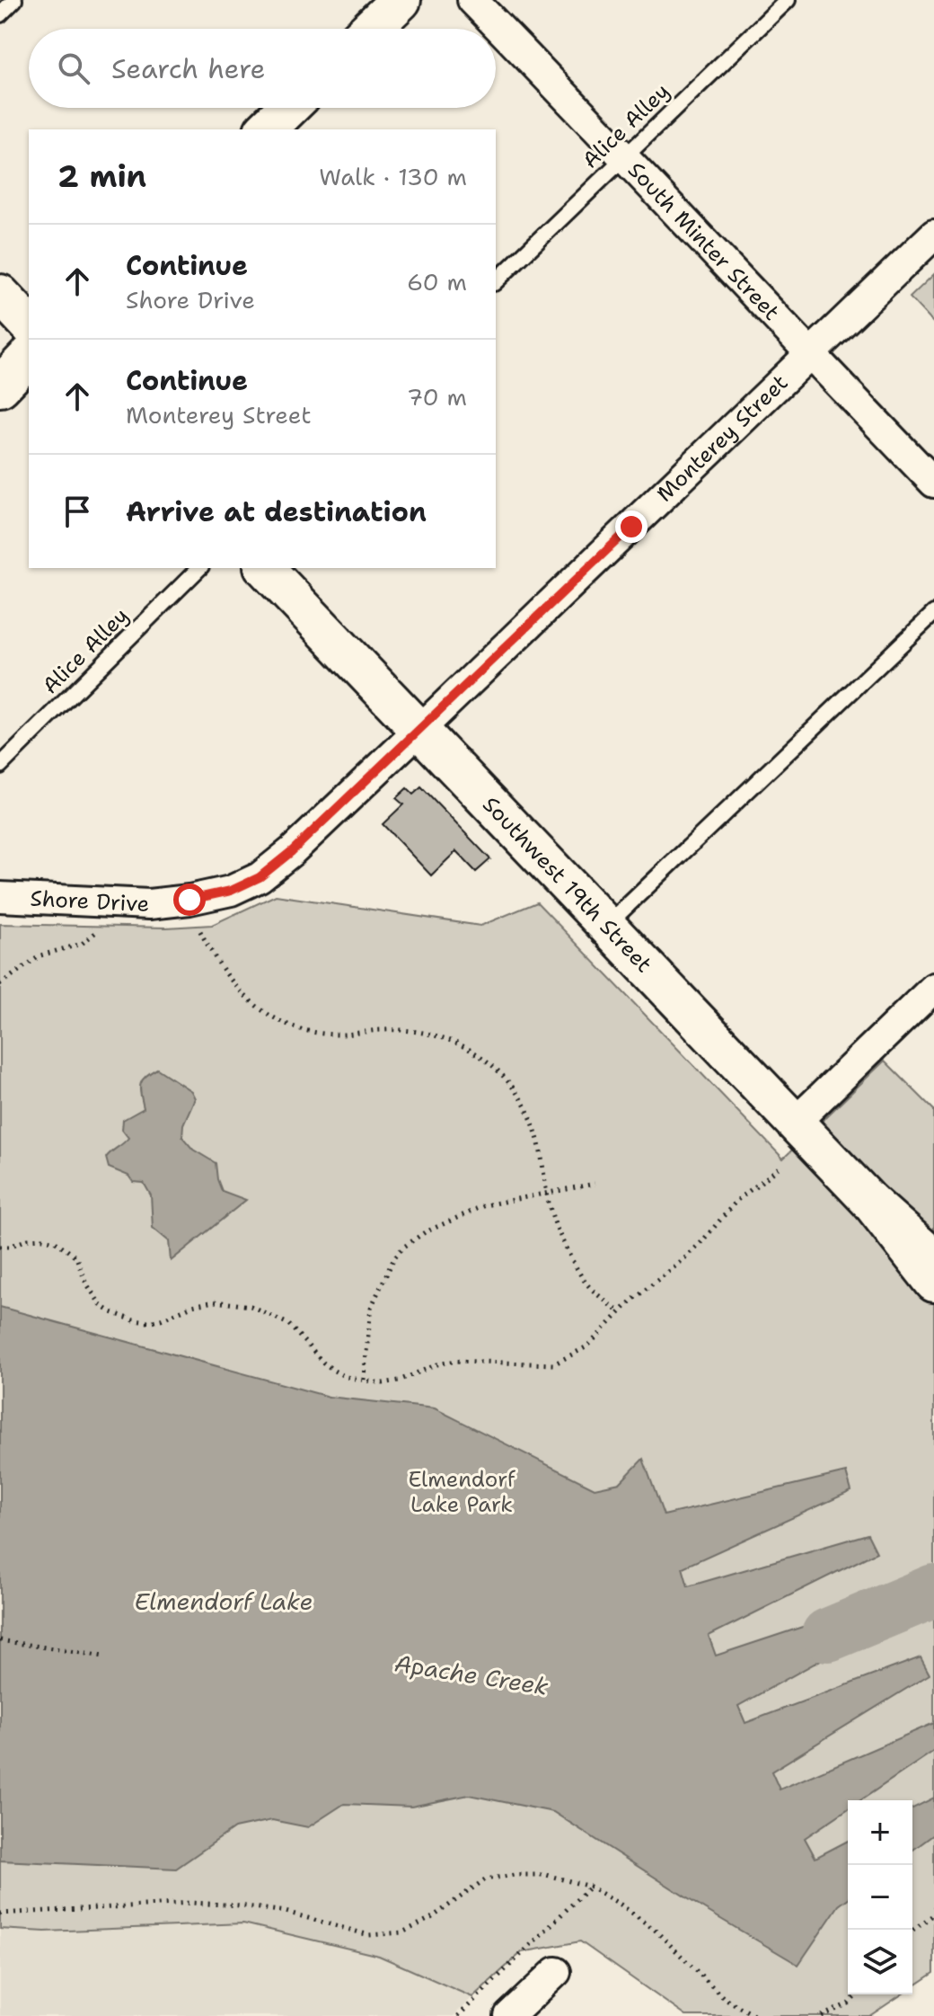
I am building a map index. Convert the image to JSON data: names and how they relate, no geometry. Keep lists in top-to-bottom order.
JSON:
{
  "streets": {
    "street": [
      "South Minter Street",
      "Monterey Street",
      "Southwest 19th Street",
      "Shore Drive"
    ],
    "lane": ["Alice Alley"]
  },
  "crossings": [
    ["Alice Alley", "South Minter Street"],
    ["South Minter Street", "Monterey Street"],
    ["Monterey Street", "Southwest 19th Street"],
    ["Monterey Street", "Shore Drive"],
    ["Southwest 19th Street", "Shore Drive"]
  ],
  "water": ["Elmendorf Lake", "Apache Creek"],
  "parks": ["Elmendorf Lake Park"],
  "page": {
    "search": "Search here",
    "heading": ["2 min", "Walk · 130 m"],
    "list": [
      ["Continue", "Shore Drive", "60 m"],
      ["Continue", "Monterey Street", "70 m"],
      "Arrive at destination"
    ],
    "map_buttons": ["+", "−"]
  }
}
